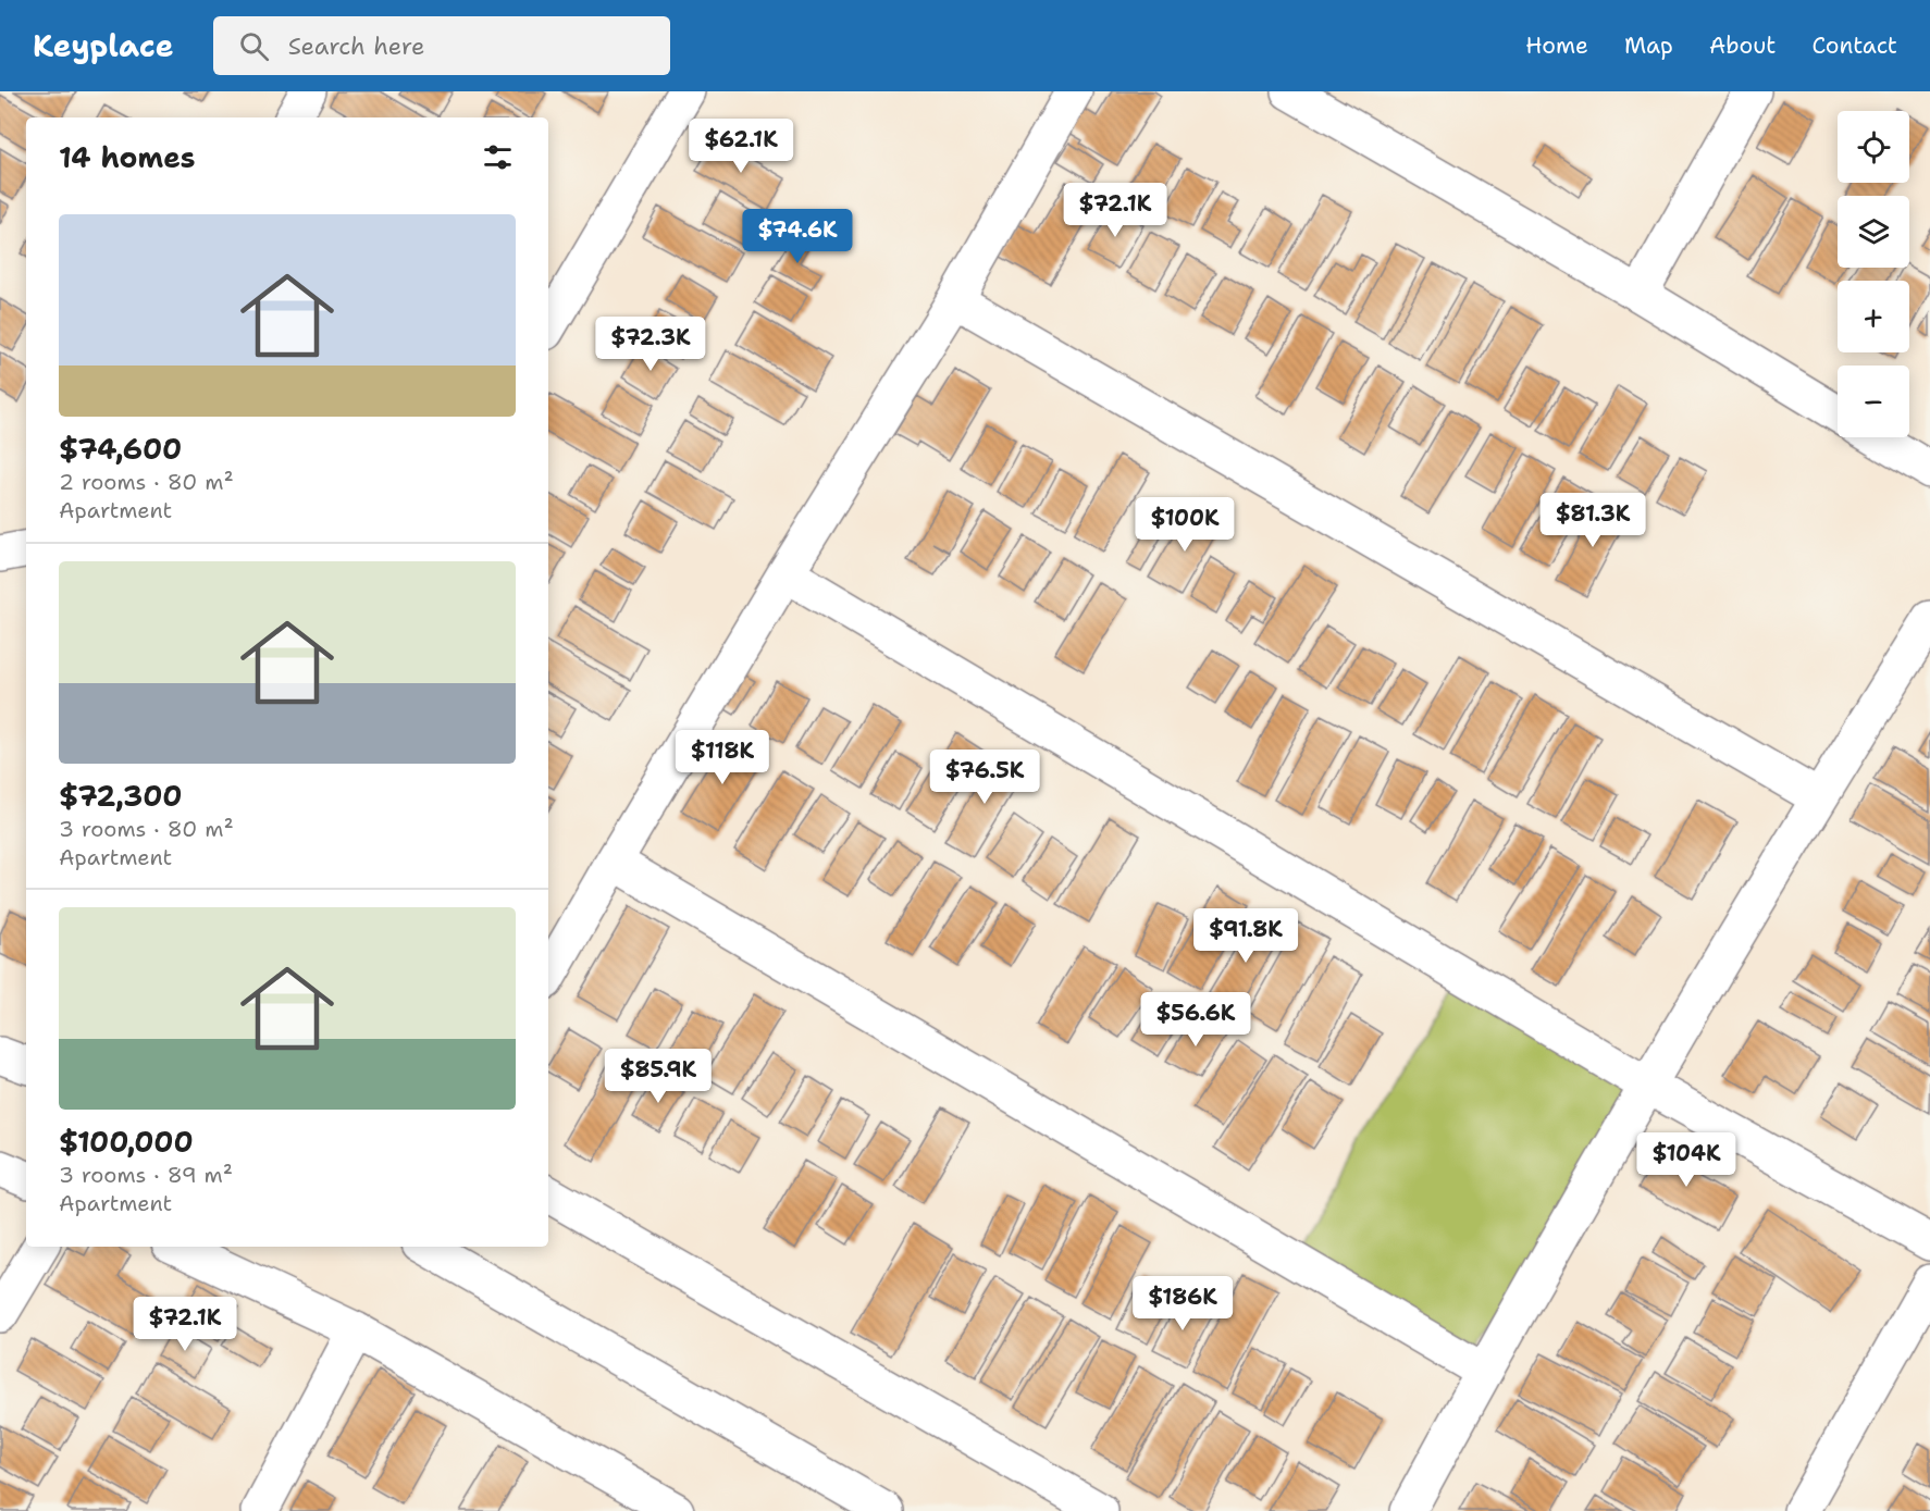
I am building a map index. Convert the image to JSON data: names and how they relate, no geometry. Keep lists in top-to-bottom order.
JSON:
{
  "page": {
    "header": "Keyplace",
    "search": "Search here",
    "nav": [
      "Home",
      "Map",
      "About",
      "Contact"
    ],
    "map_buttons": ["+", "−"],
    "heading": "14 homes",
    "price": [
      "$62.1K",
      "$72.1K",
      "$74.6K",
      "$72.3K",
      "$81.3K",
      "$100K",
      "$118K",
      "$76.5K",
      "$91.8K",
      "$56.6K",
      "$85.9K",
      "$104K",
      "$186K",
      "$72.1K"
    ],
    "list": [
      {
        "name": "$74,600",
        "note": "2 rooms · 80 m² · Apartment"
      },
      {
        "name": "$72,300",
        "note": "3 rooms · 80 m² · Apartment"
      },
      {
        "name": "$100,000",
        "note": "3 rooms · 89 m² · Apartment"
      }
    ]
  }
}
